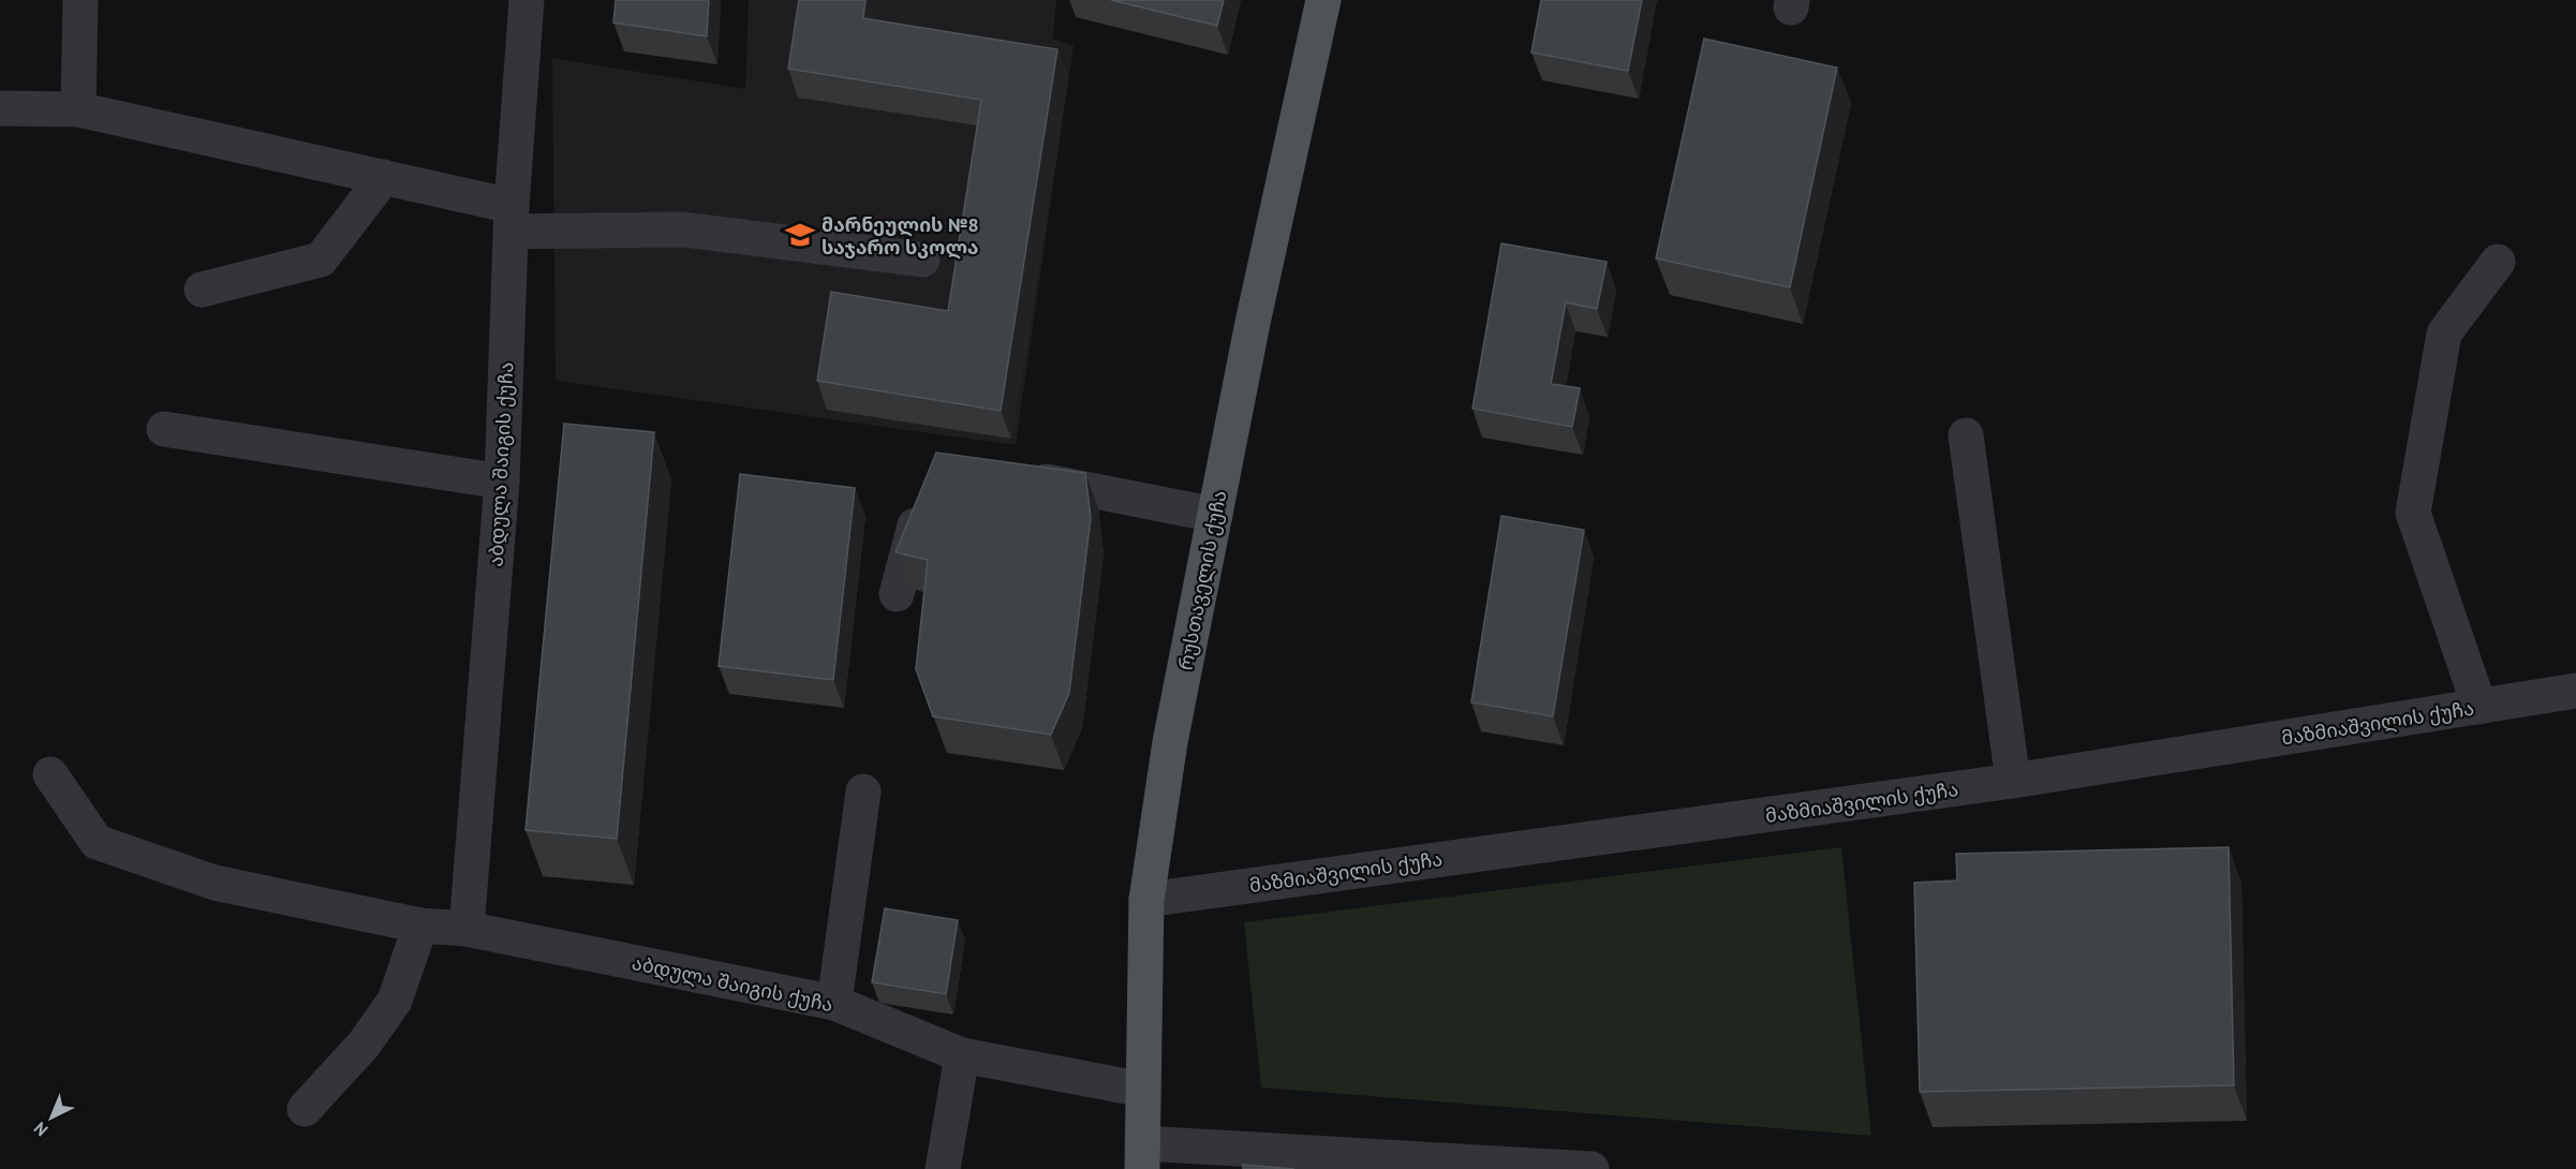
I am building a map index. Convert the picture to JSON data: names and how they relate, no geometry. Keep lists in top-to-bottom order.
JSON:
{
  "streets": {
    "main road": ["რუსთაველის ქუჩა"],
    "street": ["აბდულა შაიგის ქუჩა", "მაზმიაშვილის ქუჩა"]
  },
  "crossings": [
    ["აბდულა შაიგის ქუჩა", "რუსთაველის ქუჩა"],
    ["რუსთაველის ქუჩა", "მაზმიაშვილის ქუჩა"]
  ],
  "places": {
    "school or university": ["მარნეულის №8 საჯარო სკოლა"]
  },
  "north": "bottom left"
}
